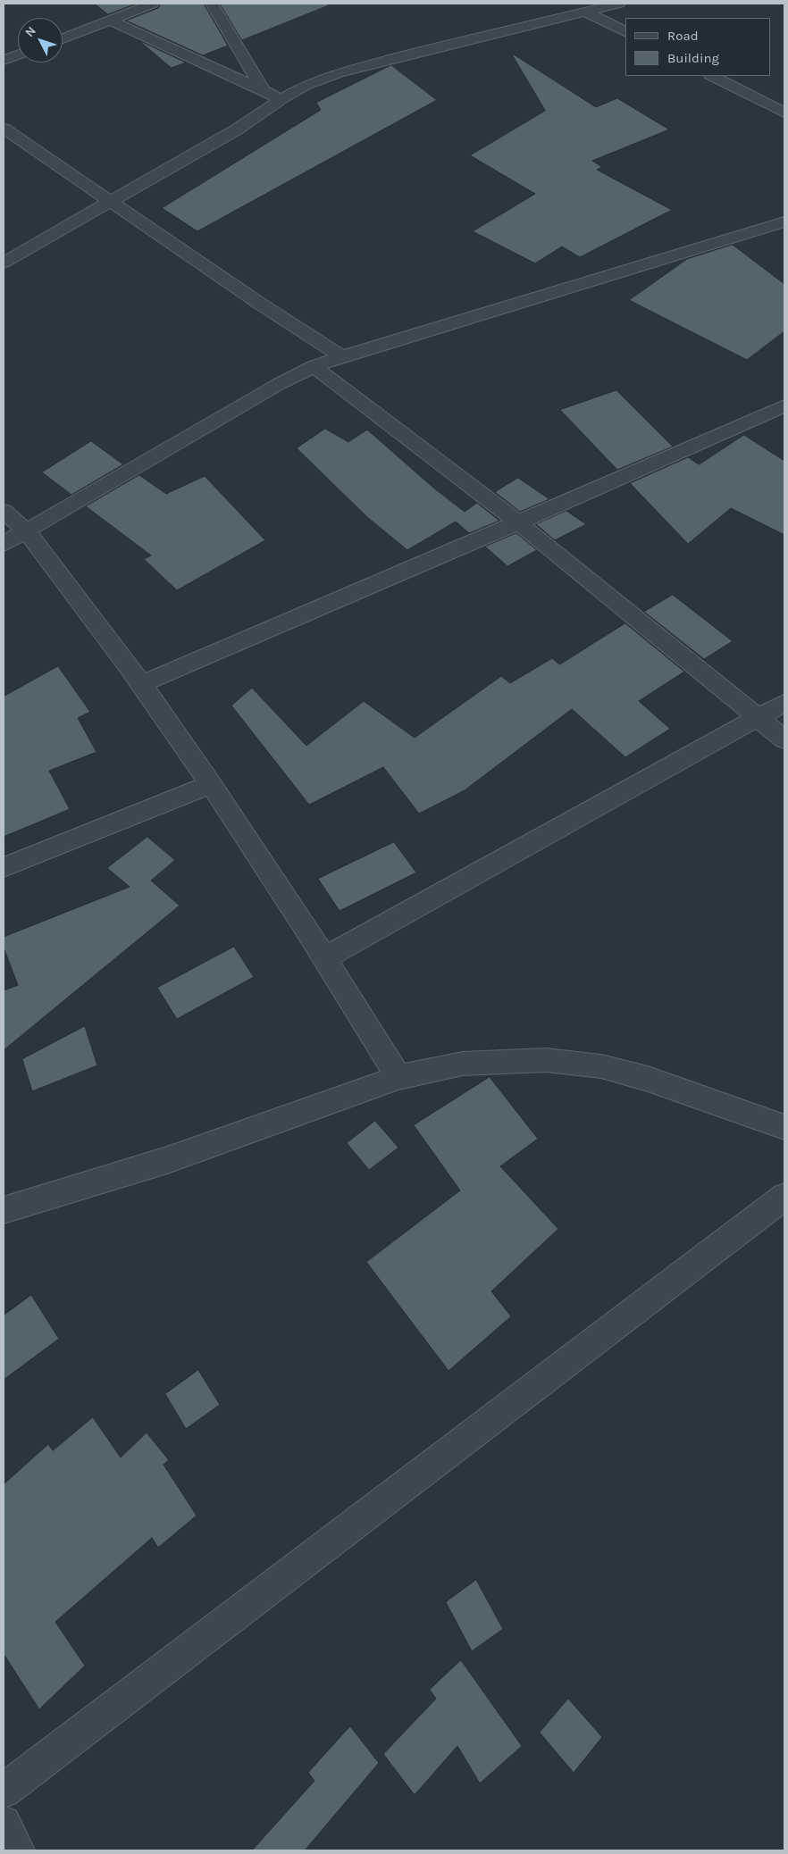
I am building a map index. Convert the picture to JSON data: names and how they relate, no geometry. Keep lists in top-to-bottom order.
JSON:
{
  "legend": ["Road", "Building"],
  "north": "top left"
}
